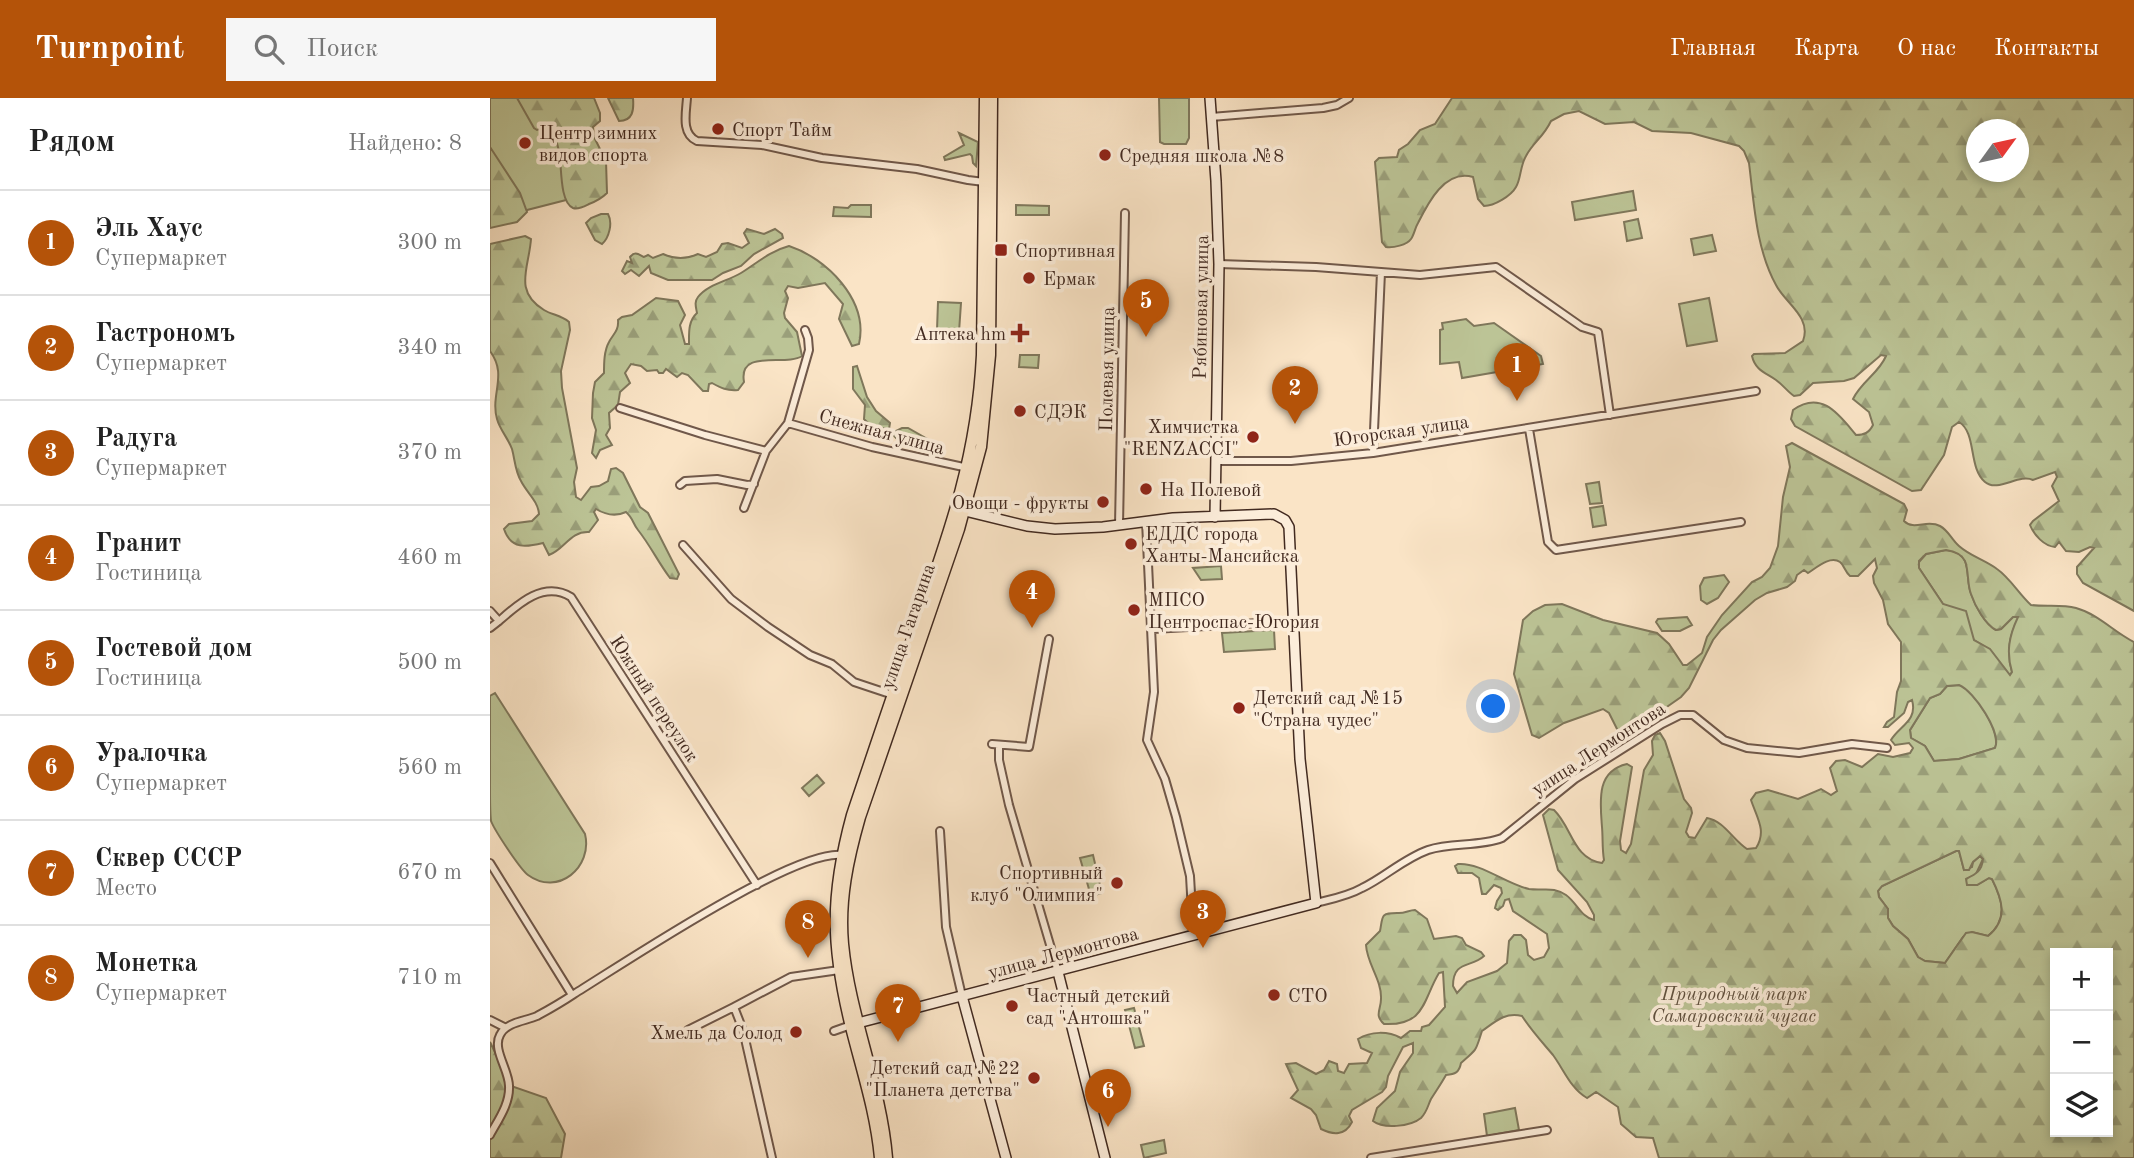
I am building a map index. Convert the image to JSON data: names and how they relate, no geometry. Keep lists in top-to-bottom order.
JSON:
{
  "streets": {
    "main road": ["улица Гагарина"],
    "street": [
      "Рябиновая улица",
      "Полевая улица",
      "Югорская улица",
      "Снежная улица",
      "Южный переулок",
      "улица Лермонтова"
    ]
  },
  "crossings": [
    ["Рябиновая улица", "Югорская улица"],
    ["Снежная улица", "улица Гагарина"],
    ["улица Гагарина", "улица Лермонтова"]
  ],
  "parks": ["Природный парк Самаровский чугас"],
  "places": {
    "other": [
      "Спорт Тайм",
      "Центр зимних видов спорта",
      "Средняя школа №8",
      "Ермак",
      "СДЭК",
      "Химчистка \"RENZACCI\"",
      "На Полевой",
      "Овощи - фрукты",
      "ЕДДС города Ханты-Мансийска",
      "МПСО Центроспас-Югория",
      "Детский сад №15 \"Страна чудес\"",
      "Спортивный клуб \"Олимпия\"",
      "СТО",
      "Частный детский сад \"Антошка\"",
      "Хмель да Солод",
      "Детский сад №22 \"Планета детства\""
    ],
    "transit": ["Спортивная"],
    "health": ["Аптека hm"]
  },
  "north": "top right",
  "page": {
    "header": "Turnpoint",
    "search": "Поиск",
    "nav": [
      "Главная",
      "Карта",
      "О нас",
      "Контакты"
    ],
    "heading": ["Рядом", "Найдено: 8"],
    "list": [
      {
        "mark": "1",
        "name": "Эль Хаус",
        "note": "Супермаркет",
        "value": "300 m"
      },
      {
        "mark": "2",
        "name": "Гастрономъ",
        "note": "Супермаркет",
        "value": "340 m"
      },
      {
        "mark": "3",
        "name": "Радуга",
        "note": "Супермаркет",
        "value": "370 m"
      },
      {
        "mark": "4",
        "name": "Гранит",
        "note": "Гостиница",
        "value": "460 m"
      },
      {
        "mark": "5",
        "name": "Гостевой дом",
        "note": "Гостиница",
        "value": "500 m"
      },
      {
        "mark": "6",
        "name": "Уралочка",
        "note": "Супермаркет",
        "value": "560 m"
      },
      {
        "mark": "7",
        "name": "Сквер СССР",
        "note": "Место",
        "value": "670 m"
      },
      {
        "mark": "8",
        "name": "Монетка",
        "note": "Супермаркет",
        "value": "710 m"
      }
    ],
    "pins": [
      "5",
      "1",
      "2",
      "4",
      "3",
      "8",
      "7",
      "6"
    ],
    "map_buttons": ["+", "−"]
  }
}
